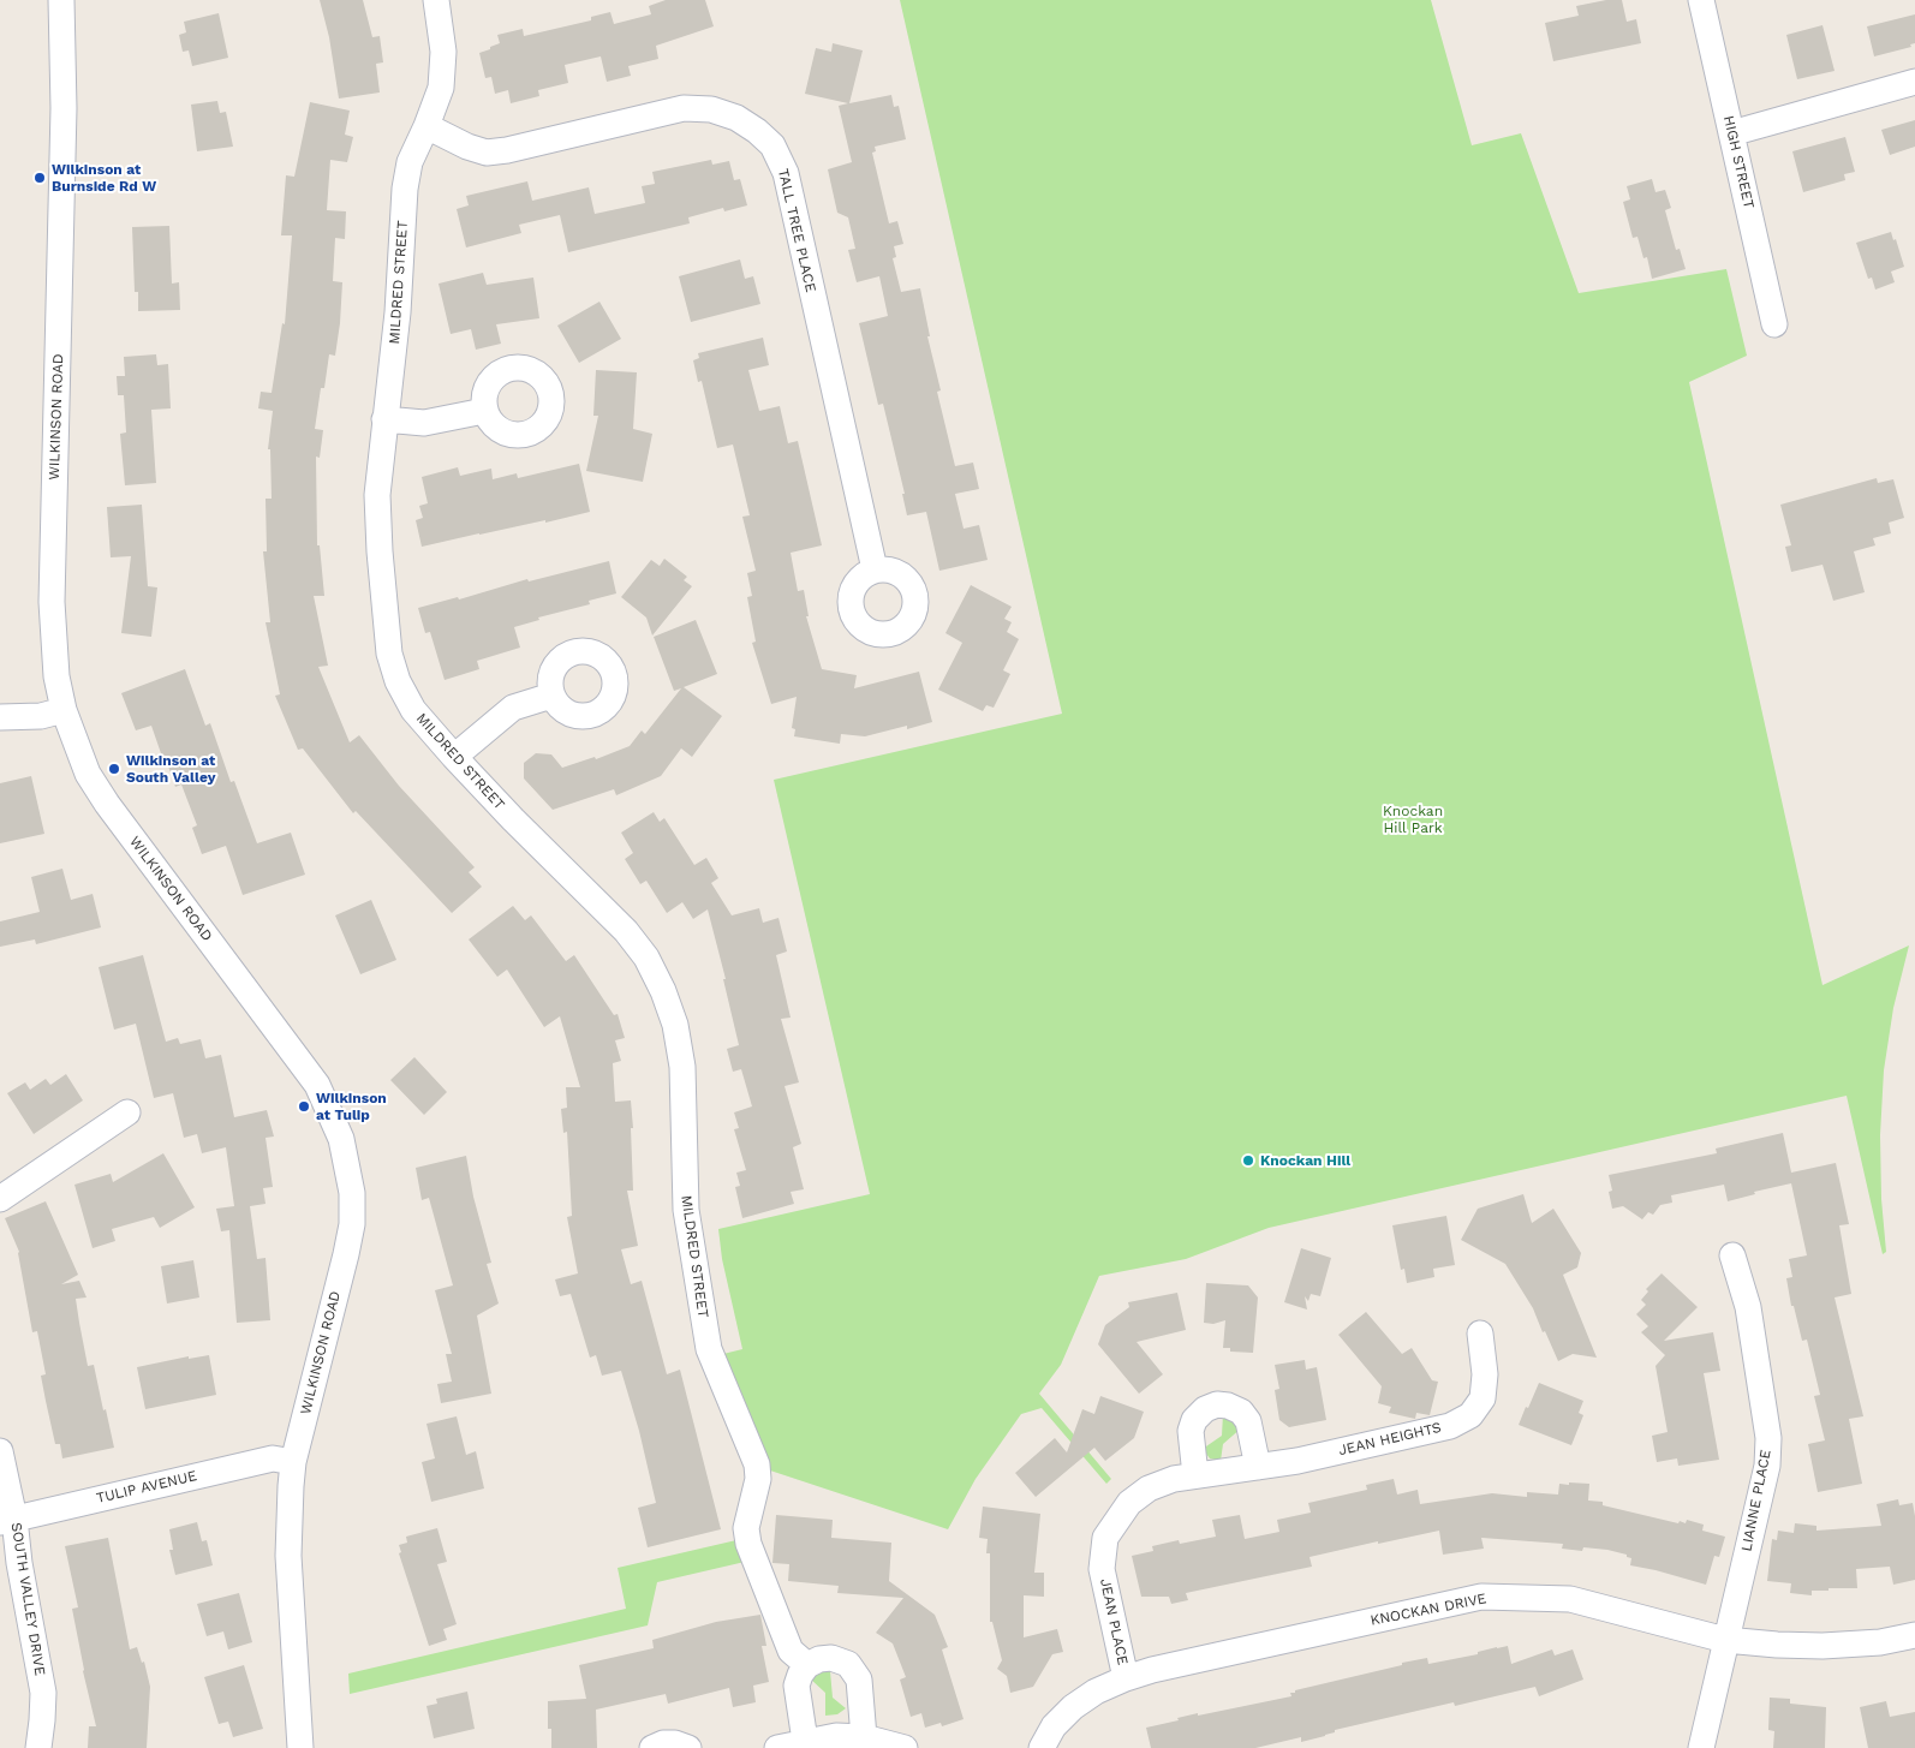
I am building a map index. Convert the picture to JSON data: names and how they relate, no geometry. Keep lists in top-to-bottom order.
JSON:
{
  "streets": {
    "street": [
      "HIGH STREET",
      "TALL TREE PLACE",
      "MILDRED STREET",
      "WILKINSON ROAD",
      "JEAN HEIGHTS",
      "TULIP AVENUE",
      "LIANNE PLACE",
      "SOUTH VALLEY DRIVE",
      "KNOCKAN DRIVE",
      "JEAN PLACE"
    ]
  },
  "crossings": [
    ["TALL TREE PLACE", "MILDRED STREET"],
    ["WILKINSON ROAD", "TULIP AVENUE"],
    ["JEAN HEIGHTS", "JEAN PLACE"],
    ["TULIP AVENUE", "SOUTH VALLEY DRIVE"],
    ["LIANNE PLACE", "KNOCKAN DRIVE"],
    ["KNOCKAN DRIVE", "JEAN PLACE"]
  ],
  "parks": ["Knockan Hill Park"],
  "places": [
    "Wilkinson at Burnside Rd W",
    "Wilkinson at South Valley",
    "Wilkinson at Tulip",
    "Knockan Hill"
  ]
}
